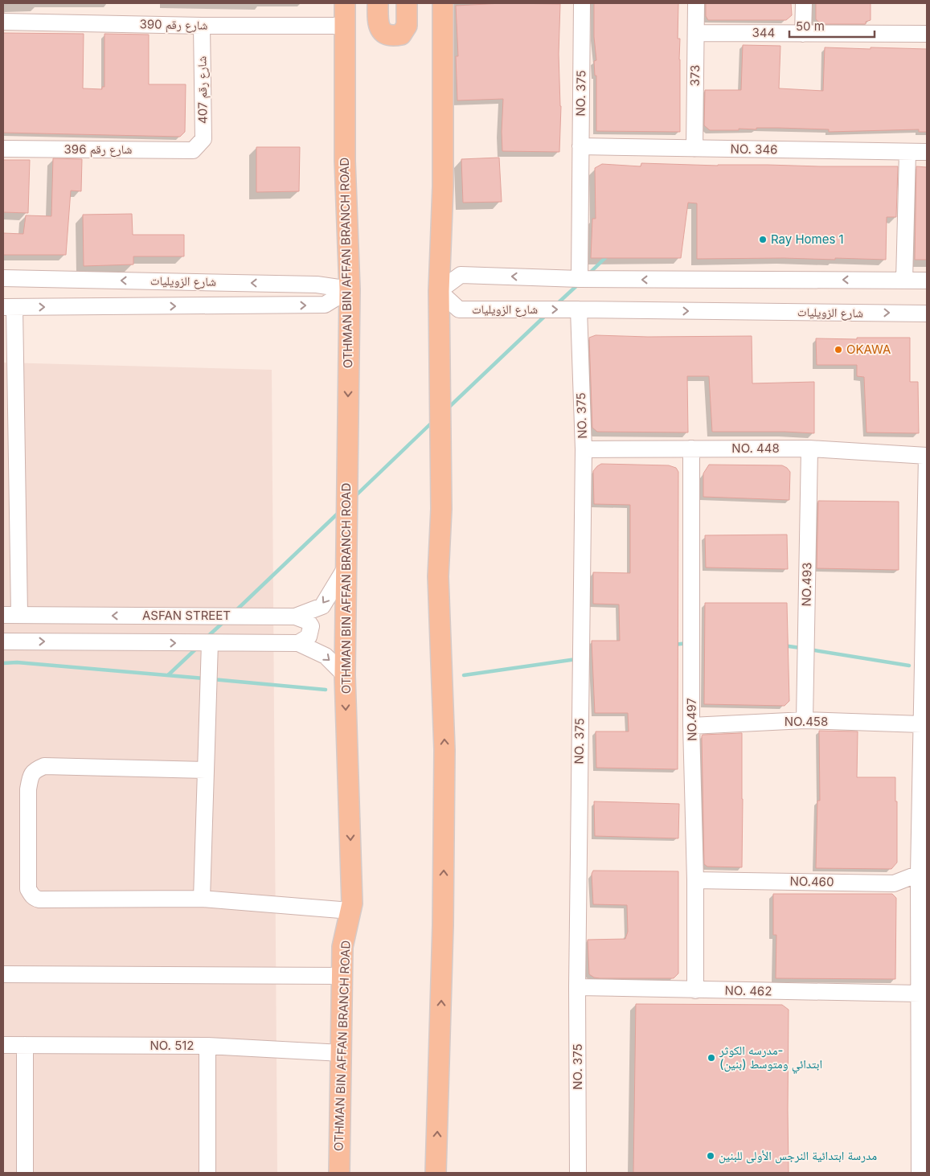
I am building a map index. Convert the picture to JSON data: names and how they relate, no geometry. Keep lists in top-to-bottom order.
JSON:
{
  "streets": {
    "main road": ["OTHMAN BIN AFFAN BRANCH ROAD"],
    "street": [
      "شارع رقم 390",
      "344",
      "373",
      "شارع رقم 407",
      "NO. 375",
      "شارع رقم 396",
      "NO. 346",
      "شارع الزويليات",
      "NO. 448",
      "NO.493",
      "ASFAN STREET",
      "NO.497",
      "NO.458",
      "NO.460",
      "NO. 462",
      "NO. 512"
    ]
  },
  "crossings": [
    ["شارع رقم 390", "شارع رقم 407"],
    ["شارع رقم 390", "OTHMAN BIN AFFAN BRANCH ROAD"],
    ["344", "373"],
    ["373", "NO. 346"],
    ["شارع رقم 407", "شارع رقم 396"],
    ["NO. 375", "NO. 346"],
    ["NO. 375", "شارع الزويليات"],
    ["NO. 375", "NO. 448"],
    ["NO. 375", "NO. 462"],
    ["OTHMAN BIN AFFAN BRANCH ROAD", "شارع الزويليات"],
    ["OTHMAN BIN AFFAN BRANCH ROAD", "ASFAN STREET"],
    ["OTHMAN BIN AFFAN BRANCH ROAD", "NO. 512"],
    ["NO. 448", "NO.493"],
    ["NO. 448", "NO.497"],
    ["NO.493", "NO.458"],
    ["NO.497", "NO.458"],
    ["NO.497", "NO.460"],
    ["NO.497", "NO. 462"]
  ],
  "places": [
    "Ray Homes 1",
    "OKAWA",
    "مدرسه الكوثر- ابتدائي ومتوسط (بنين)",
    "مدرسة ابتدائية النرجس الأولى للبنين"
  ],
  "scale_bar": "50 m"
}
